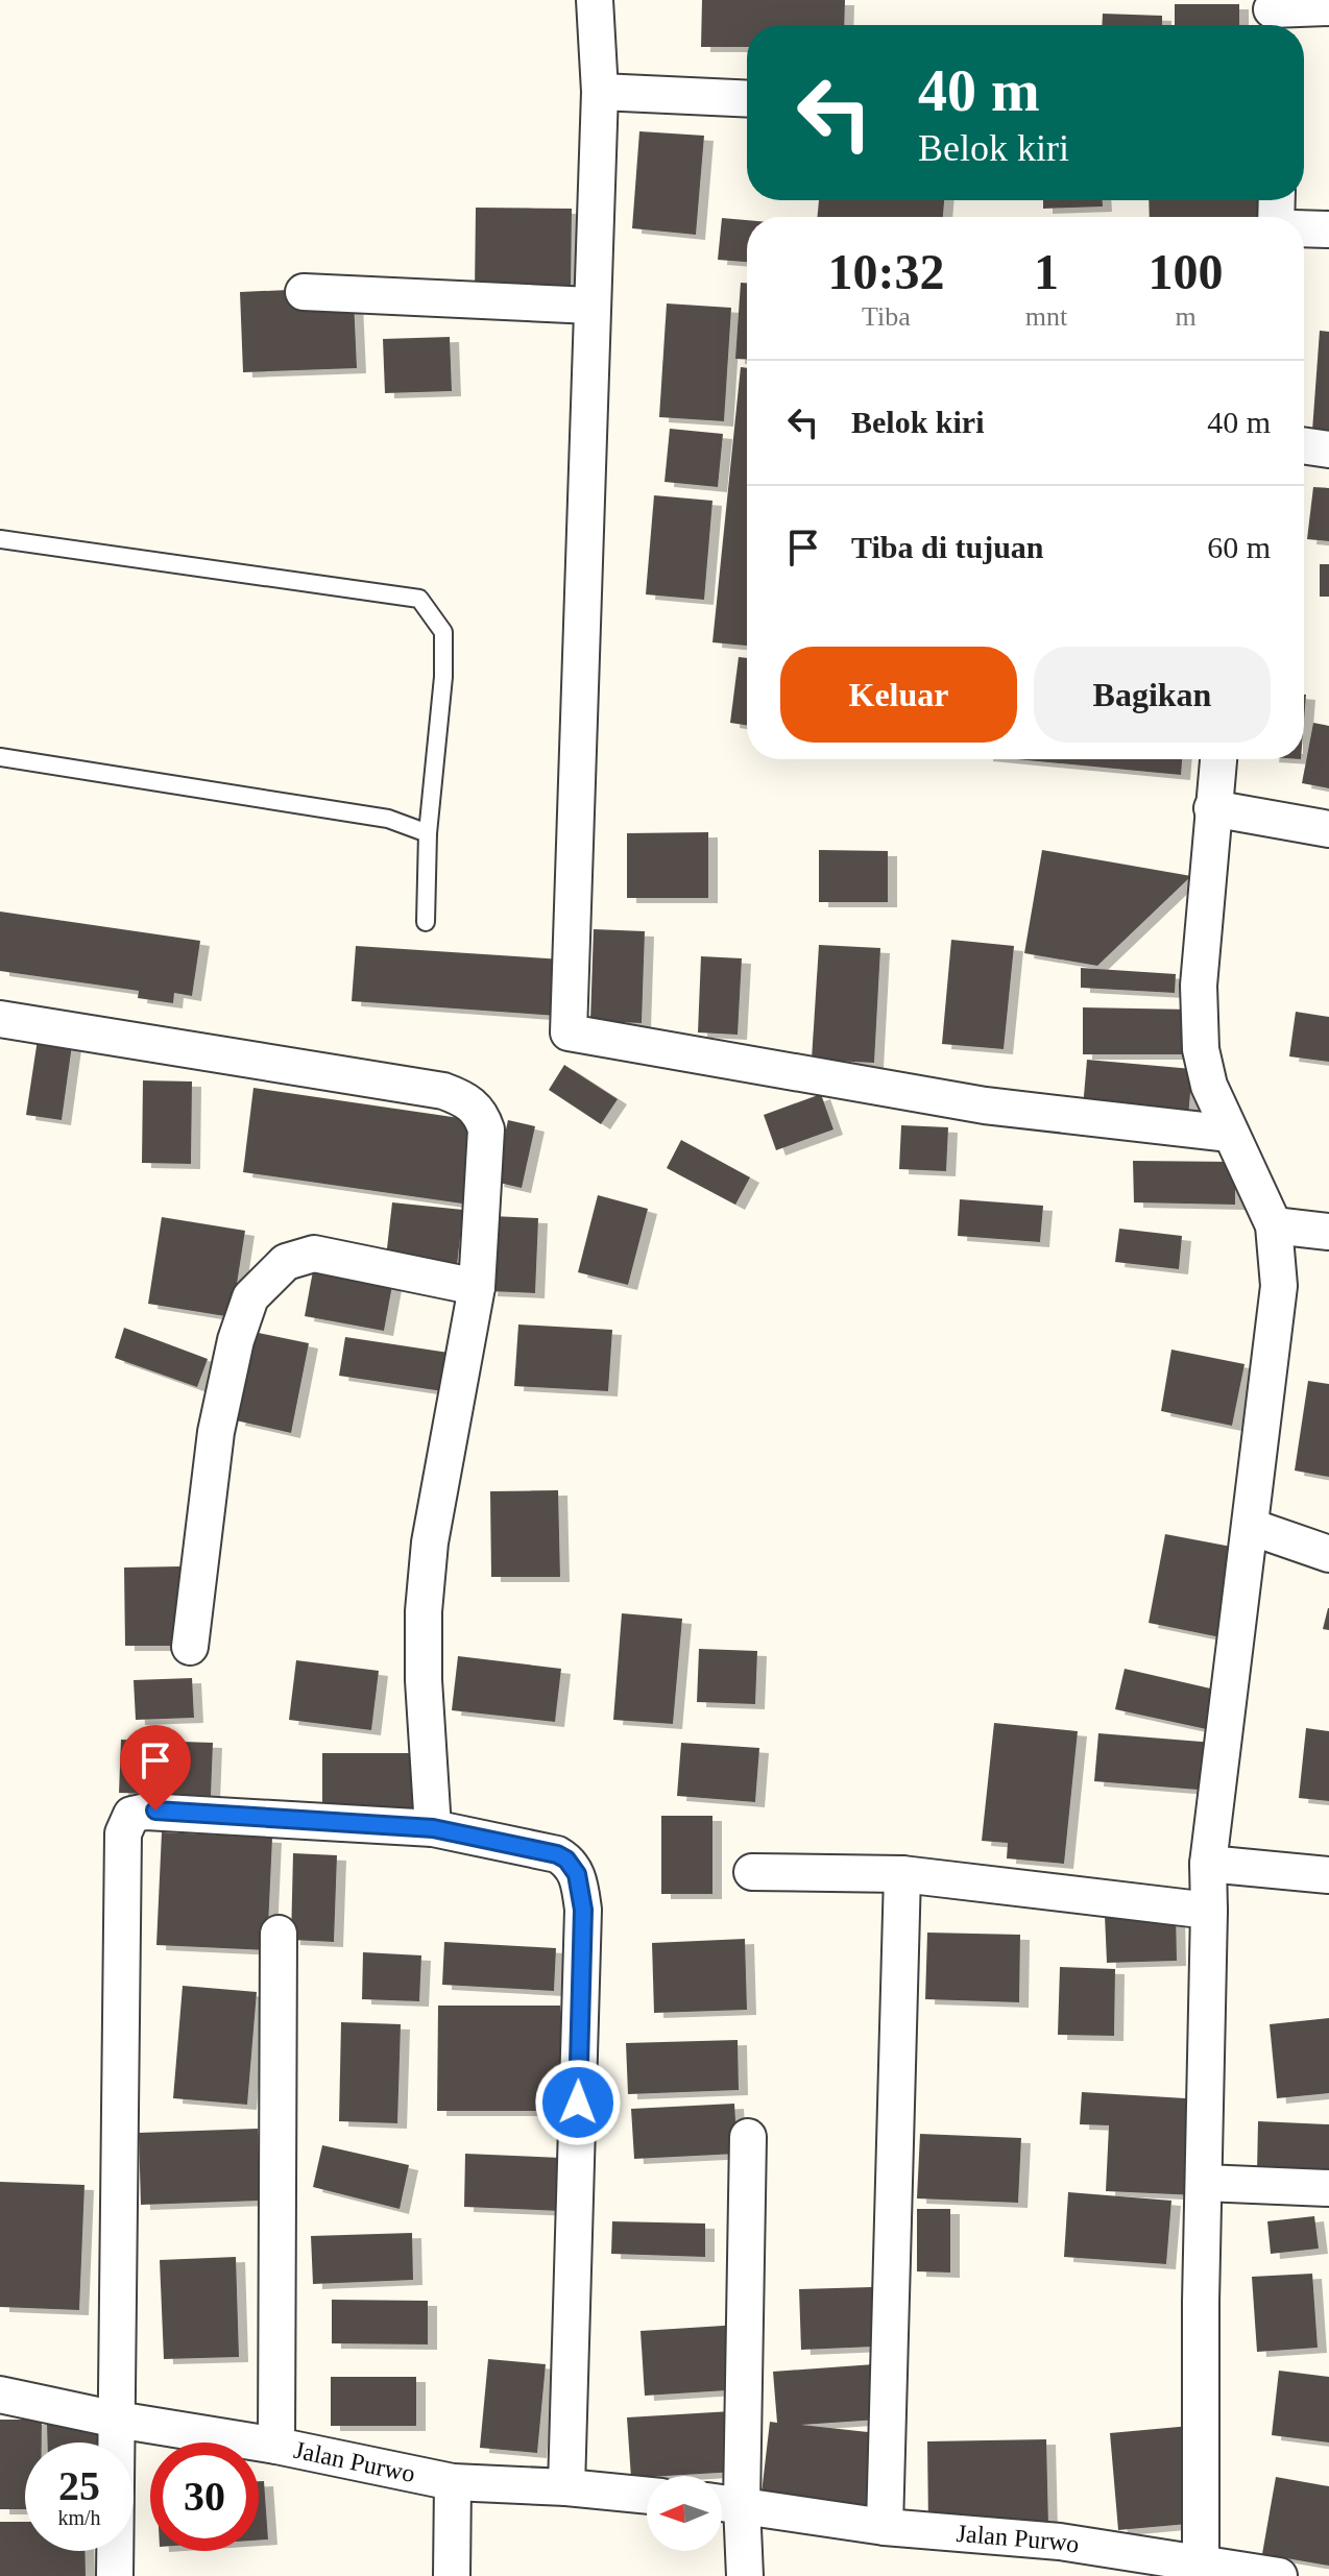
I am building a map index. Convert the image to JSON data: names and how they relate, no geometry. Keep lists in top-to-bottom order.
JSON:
{
  "streets": {
    "street": ["Jalan Purwo"]
  },
  "north": "left",
  "page": {
    "turn": ["40 m", "Belok kiri"],
    "eta": [
      "10:32",
      "Tiba",
      "1",
      "mnt",
      "100",
      "m"
    ],
    "list": [
      {
        "name": "Belok kiri",
        "value": "40 m"
      },
      {
        "name": "Tiba di tujuan",
        "value": "60 m"
      }
    ],
    "buttons": ["Keluar", "Bagikan"],
    "speed": "25 km/h",
    "limit": "30"
  }
}
